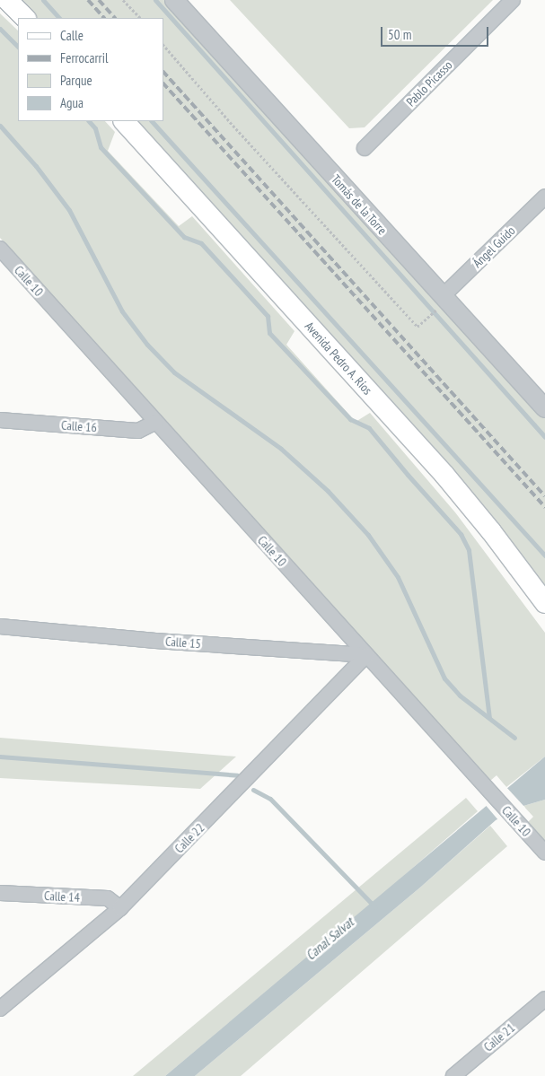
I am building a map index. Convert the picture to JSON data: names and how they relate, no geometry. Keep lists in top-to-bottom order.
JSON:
{
  "streets": {
    "main road": ["Avenida Pedro A. Ríos"],
    "street": [
      "Pablo Picasso",
      "Tomás de la Torre",
      "Ángel Guido",
      "Calle 10",
      "Calle 16",
      "Calle 15",
      "Calle 22",
      "Calle 14",
      "Calle 21"
    ]
  },
  "crossings": [
    ["Tomás de la Torre", "Ángel Guido"],
    ["Calle 10", "Calle 16"],
    ["Calle 10", "Calle 15"],
    ["Calle 10", "Calle 22"],
    ["Calle 15", "Calle 22"],
    ["Calle 22", "Calle 14"]
  ],
  "water": ["Canal Salvat"],
  "legend": [
    "Calle",
    "Ferrocarril",
    "Parque",
    "Agua"
  ],
  "scale_bar": "50 m"
}
